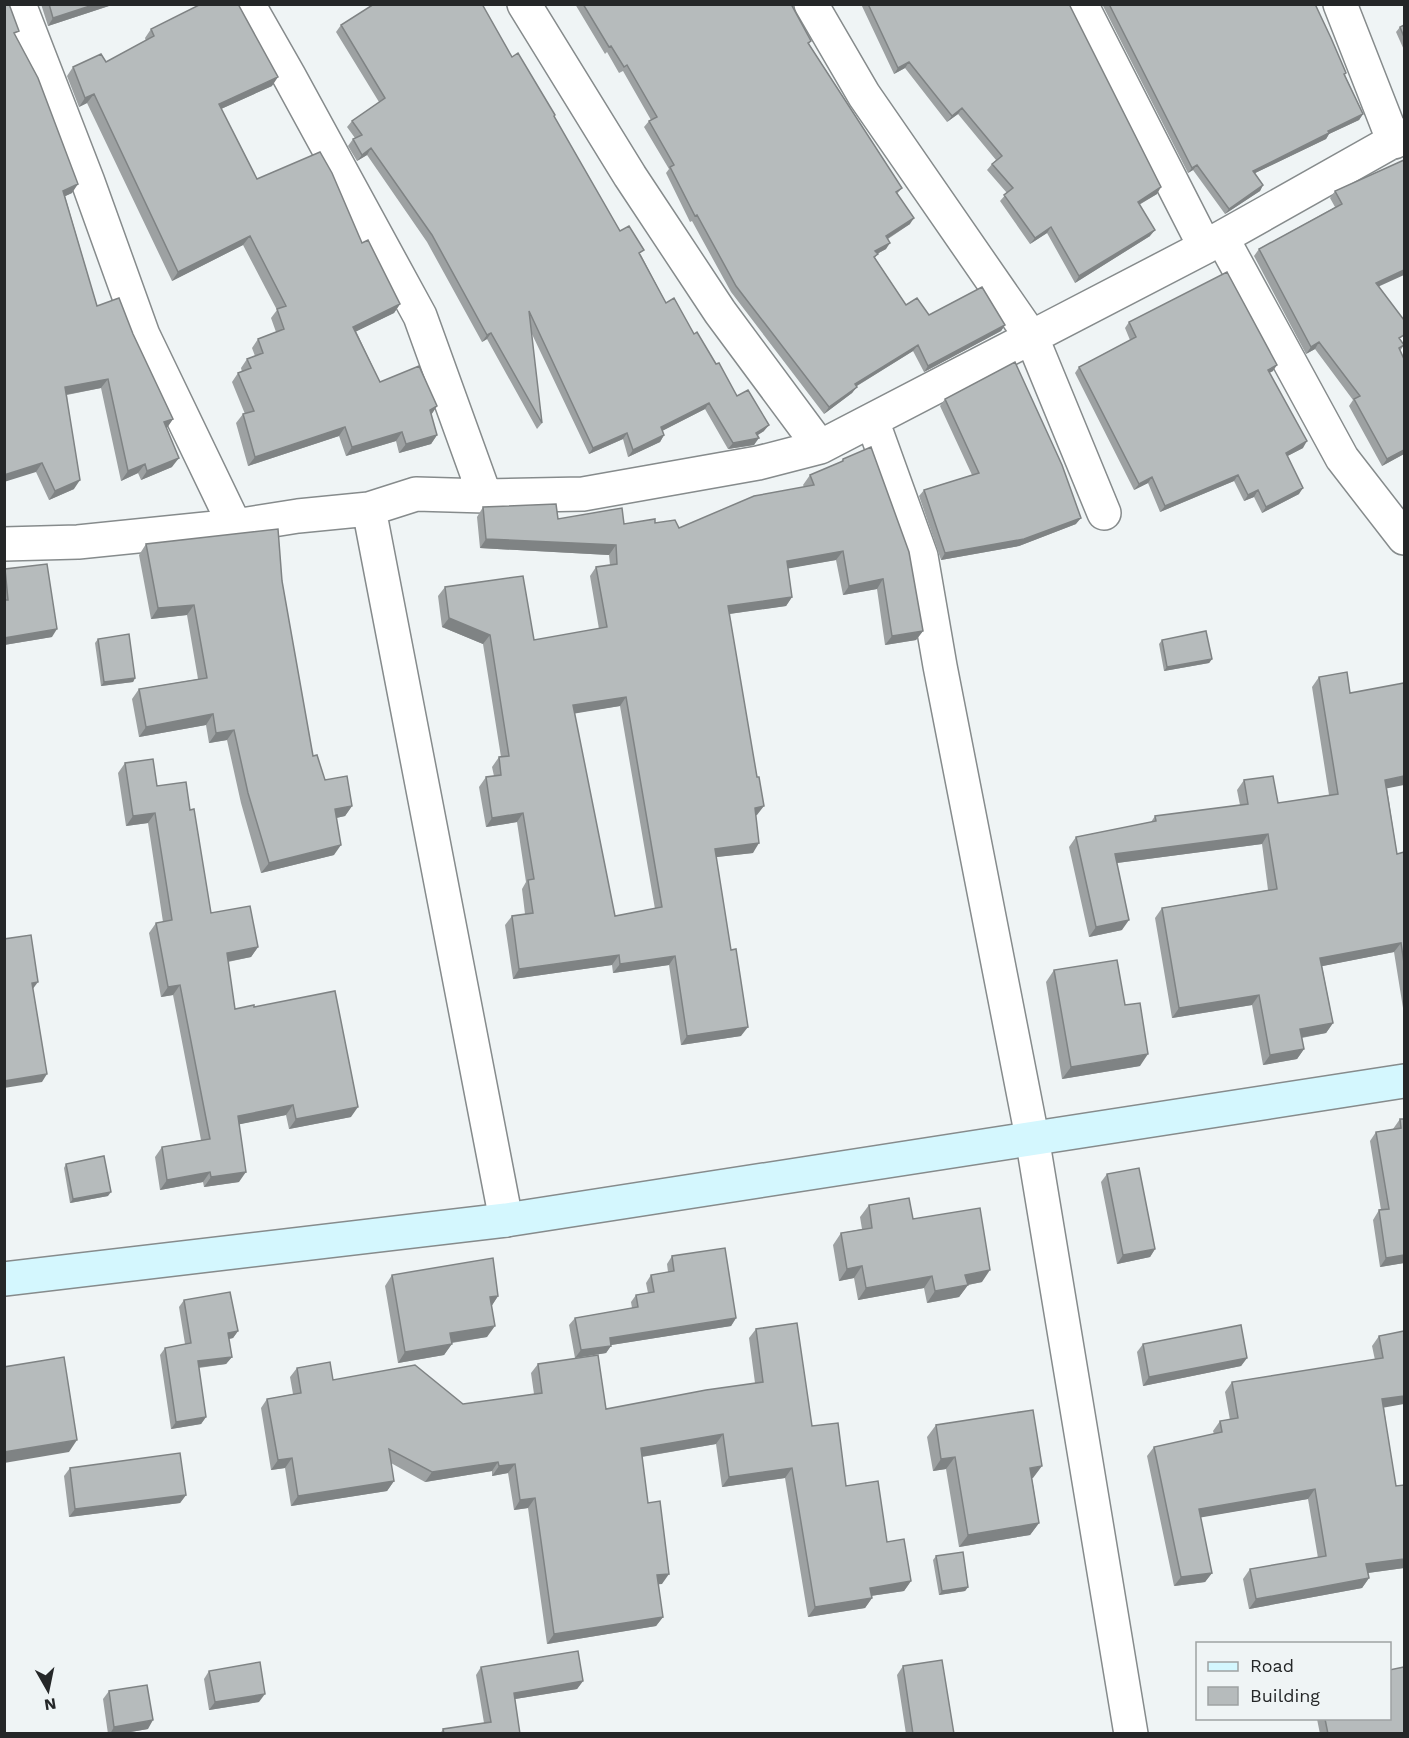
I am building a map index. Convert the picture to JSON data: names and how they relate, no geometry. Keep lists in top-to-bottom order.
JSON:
{
  "legend": ["Road", "Building"],
  "north": "bottom"
}
